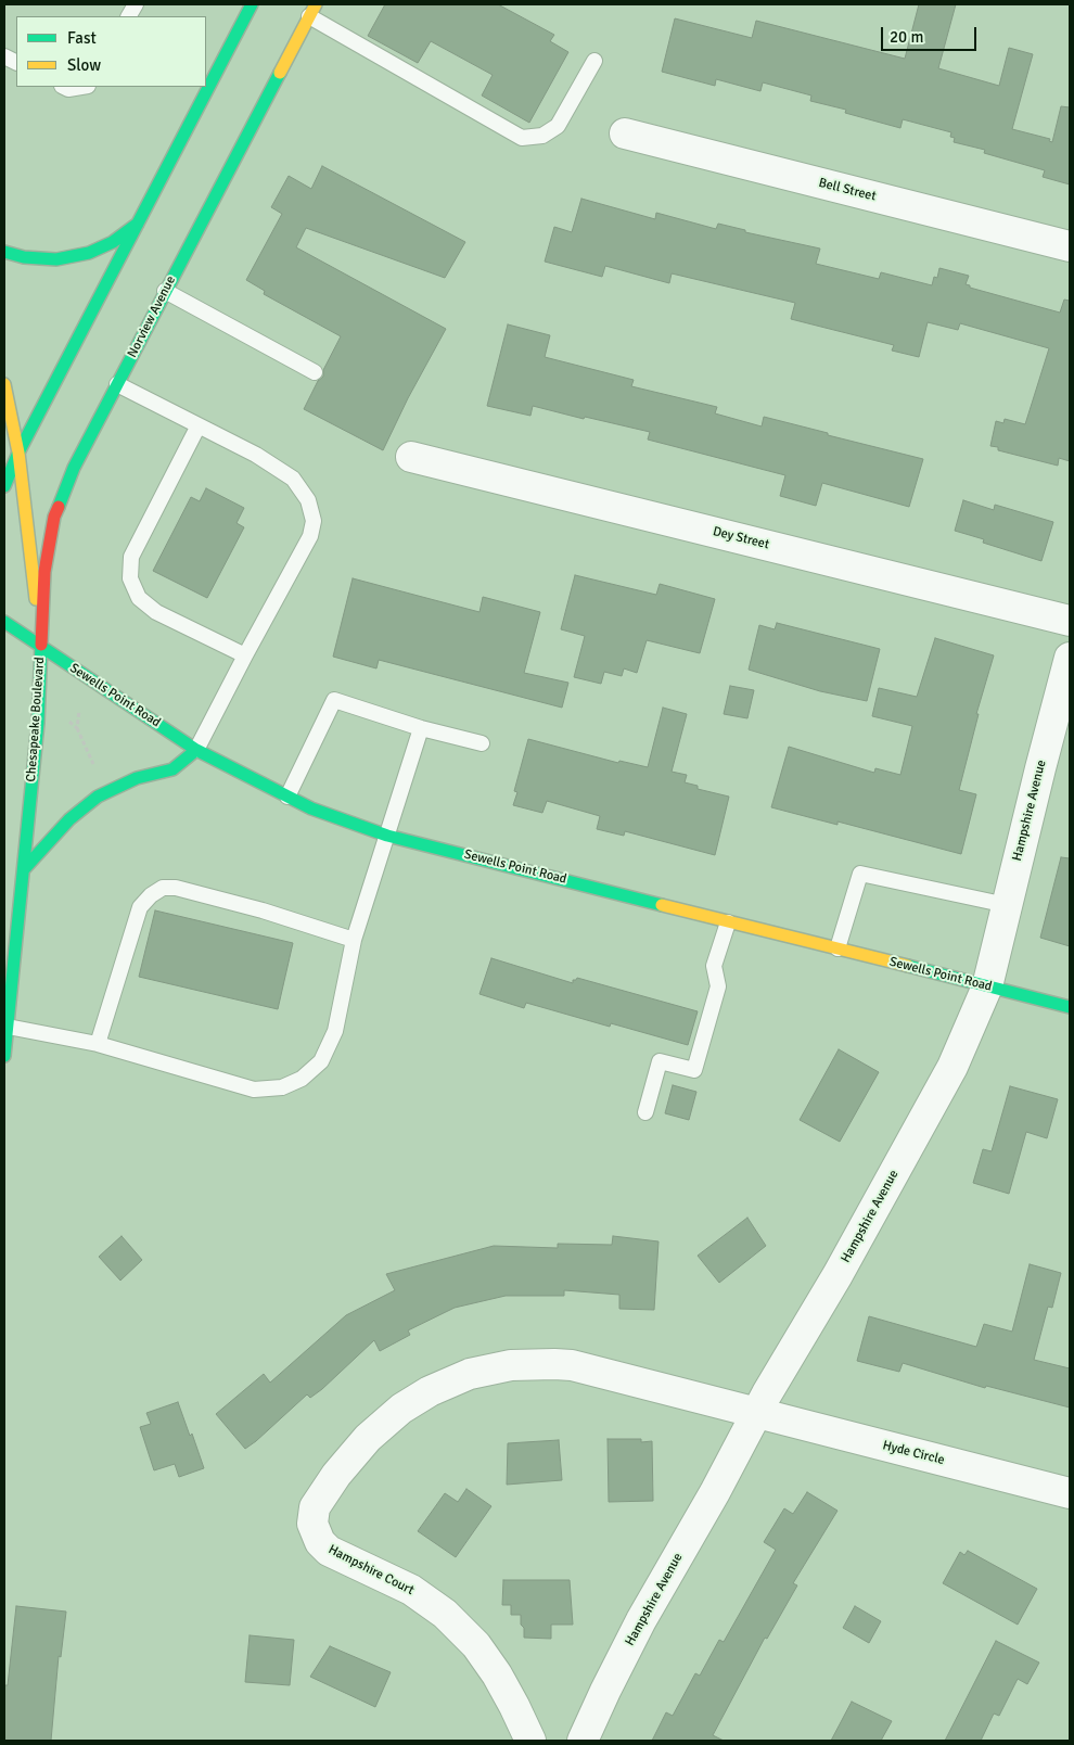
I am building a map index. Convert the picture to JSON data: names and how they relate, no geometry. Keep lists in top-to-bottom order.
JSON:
{
  "streets": {
    "main road": ["Norview Avenue", "Sewells Point Road", "Chesapeake Boulevard"],
    "street": [
      "Bell Street",
      "Dey Street",
      "Hampshire Avenue",
      "Hyde Circle",
      "Hampshire Court"
    ]
  },
  "crossings": [
    ["Norview Avenue", "Sewells Point Road"],
    ["Norview Avenue", "Chesapeake Boulevard"],
    ["Sewells Point Road", "Chesapeake Boulevard"],
    ["Sewells Point Road", "Hampshire Avenue"],
    ["Hampshire Avenue", "Hyde Circle"],
    ["Hampshire Avenue", "Hampshire Court"],
    ["Hyde Circle", "Hampshire Court"]
  ],
  "legend": ["Fast", "Slow"],
  "scale_bar": "20 m"
}
